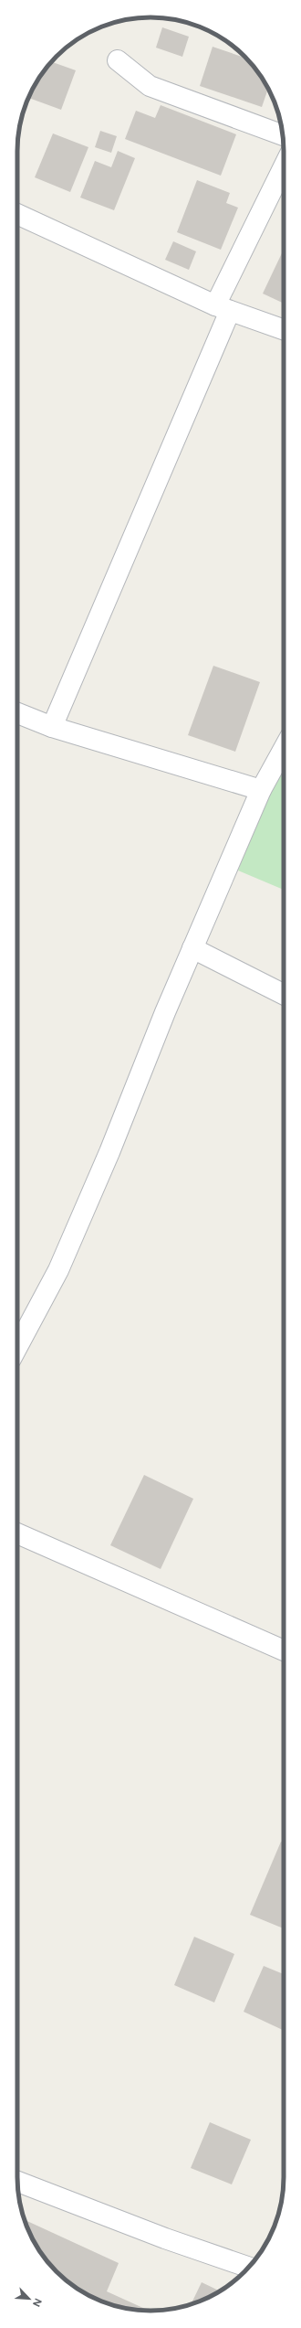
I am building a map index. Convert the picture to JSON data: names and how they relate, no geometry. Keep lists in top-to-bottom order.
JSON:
{
  "north": "bottom right"
}
